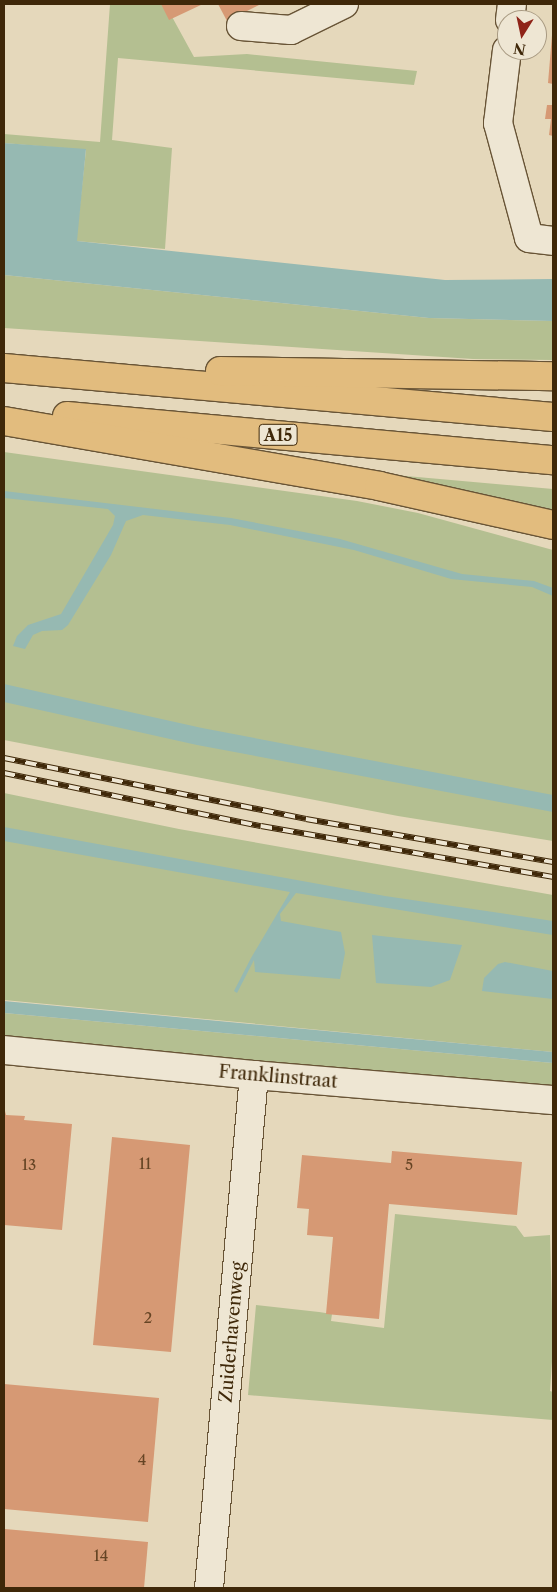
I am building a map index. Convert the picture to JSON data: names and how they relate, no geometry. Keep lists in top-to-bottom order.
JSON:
{
  "streets": {
    "highway": ["A15"],
    "street": ["Franklinstraat", "Zuiderhavenweg"]
  },
  "crossings": [
    ["Franklinstraat", "Zuiderhavenweg"]
  ],
  "house_numbers": [
    "11",
    "13",
    "5",
    "2",
    "4",
    "14"
  ],
  "north": "bottom"
}
